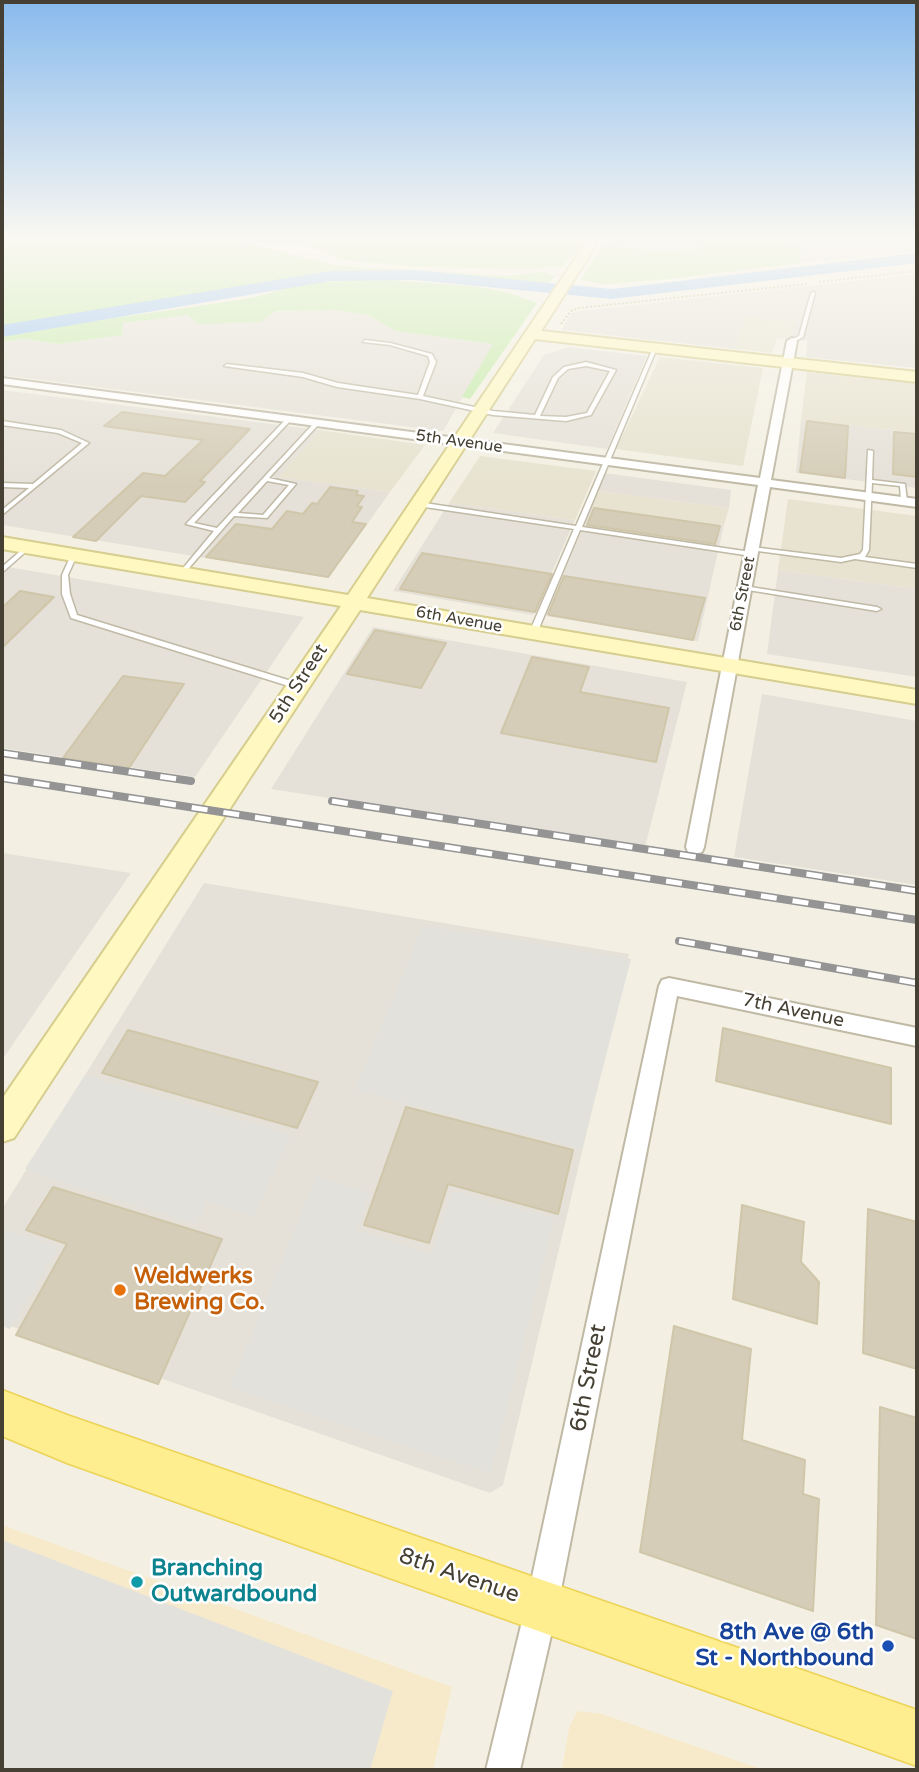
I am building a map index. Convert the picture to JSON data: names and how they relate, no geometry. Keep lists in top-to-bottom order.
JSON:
{
  "streets": {
    "main road": ["6th Avenue", "5th Street", "8th Avenue"],
    "street": ["5th Avenue", "6th Street", "7th Avenue"]
  },
  "crossings": [
    ["5th Avenue", "6th Street"],
    ["5th Avenue", "5th Street"],
    ["6th Street", "6th Avenue"],
    ["6th Street", "7th Avenue"],
    ["6th Street", "8th Avenue"],
    ["6th Avenue", "5th Street"]
  ],
  "places": ["Weldwerks Brewing Co.", "Branching Outwardbound", "8th Ave @ 6th St - Northbound"]
}
